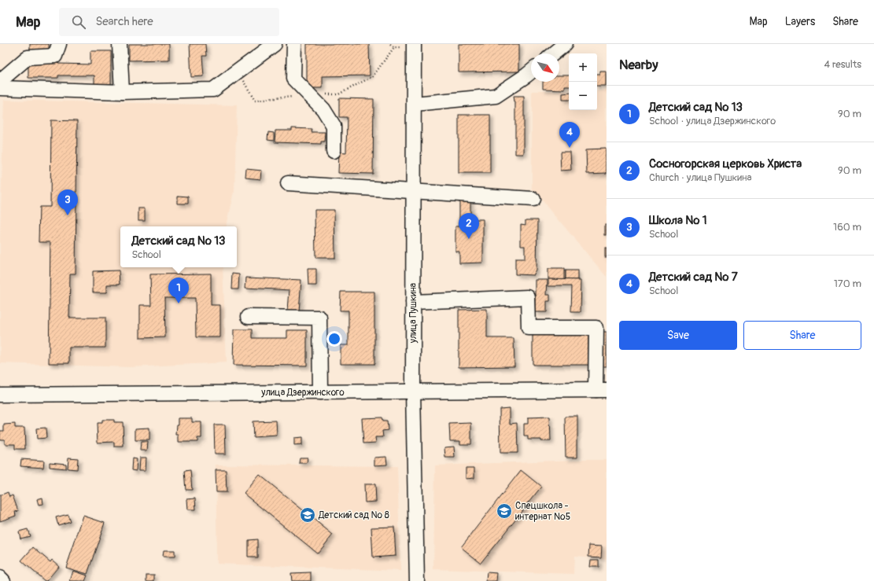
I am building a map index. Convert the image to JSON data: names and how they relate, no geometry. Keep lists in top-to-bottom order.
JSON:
{
  "streets": {
    "street": ["улица Пушкина", "улица Дзержинского"]
  },
  "crossings": [
    ["улица Пушкина", "улица Дзержинского"]
  ],
  "places": {
    "school or university": ["Спецшкола - интернат №5", "Детский сад № 8"]
  },
  "north": "bottom right",
  "page": {
    "header": "Map",
    "search": "Search here",
    "nav": ["Map", "Layers", "Share"],
    "heading": ["Nearby", "4 results"],
    "map_buttons": ["+", "−"],
    "list": [
      {
        "mark": "1",
        "name": "Детский сад № 13",
        "note": "School · улица Дзержинского",
        "value": "90 m"
      },
      {
        "mark": "2",
        "name": "Сосногорская церковь Христа",
        "note": "Church · улица Пушкина",
        "value": "90 m"
      },
      {
        "mark": "3",
        "name": "Школа № 1",
        "note": "School",
        "value": "160 m"
      },
      {
        "mark": "4",
        "name": "Детский сад № 7",
        "note": "School",
        "value": "170 m"
      }
    ],
    "pins": [
      "4",
      "3",
      "2",
      "1"
    ],
    "popup": ["Детский сад № 13", "School"],
    "buttons": ["Save", "Share"]
  }
}
